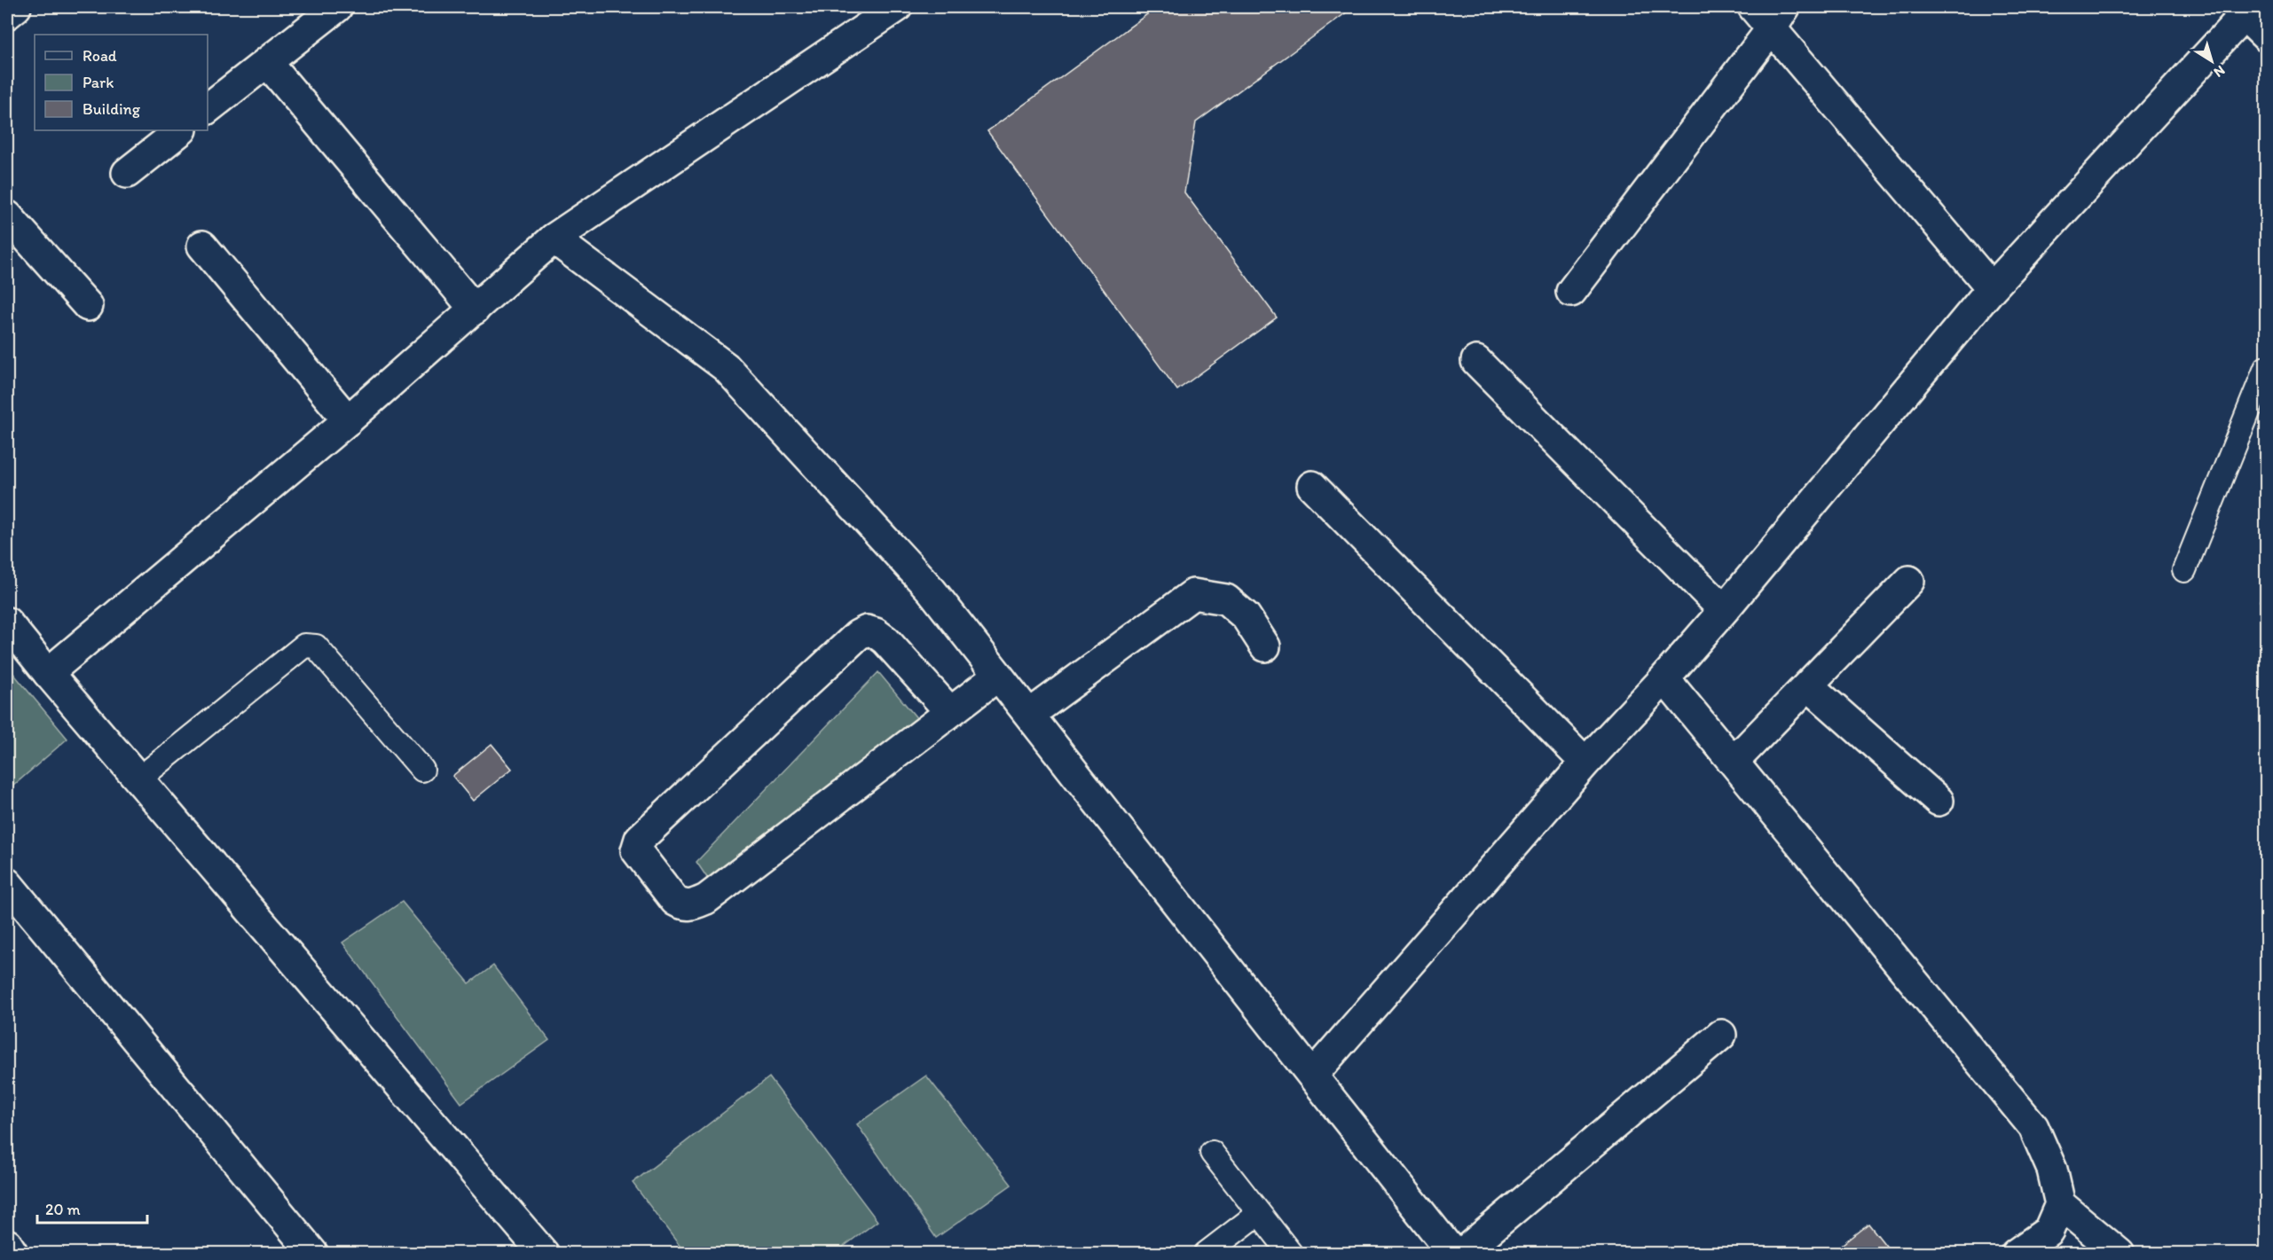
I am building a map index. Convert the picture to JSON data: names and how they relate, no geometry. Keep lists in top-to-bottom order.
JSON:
{
  "legend": ["Road", "Park", "Building"],
  "scale_bar": "20 m",
  "north": "bottom right"
}
